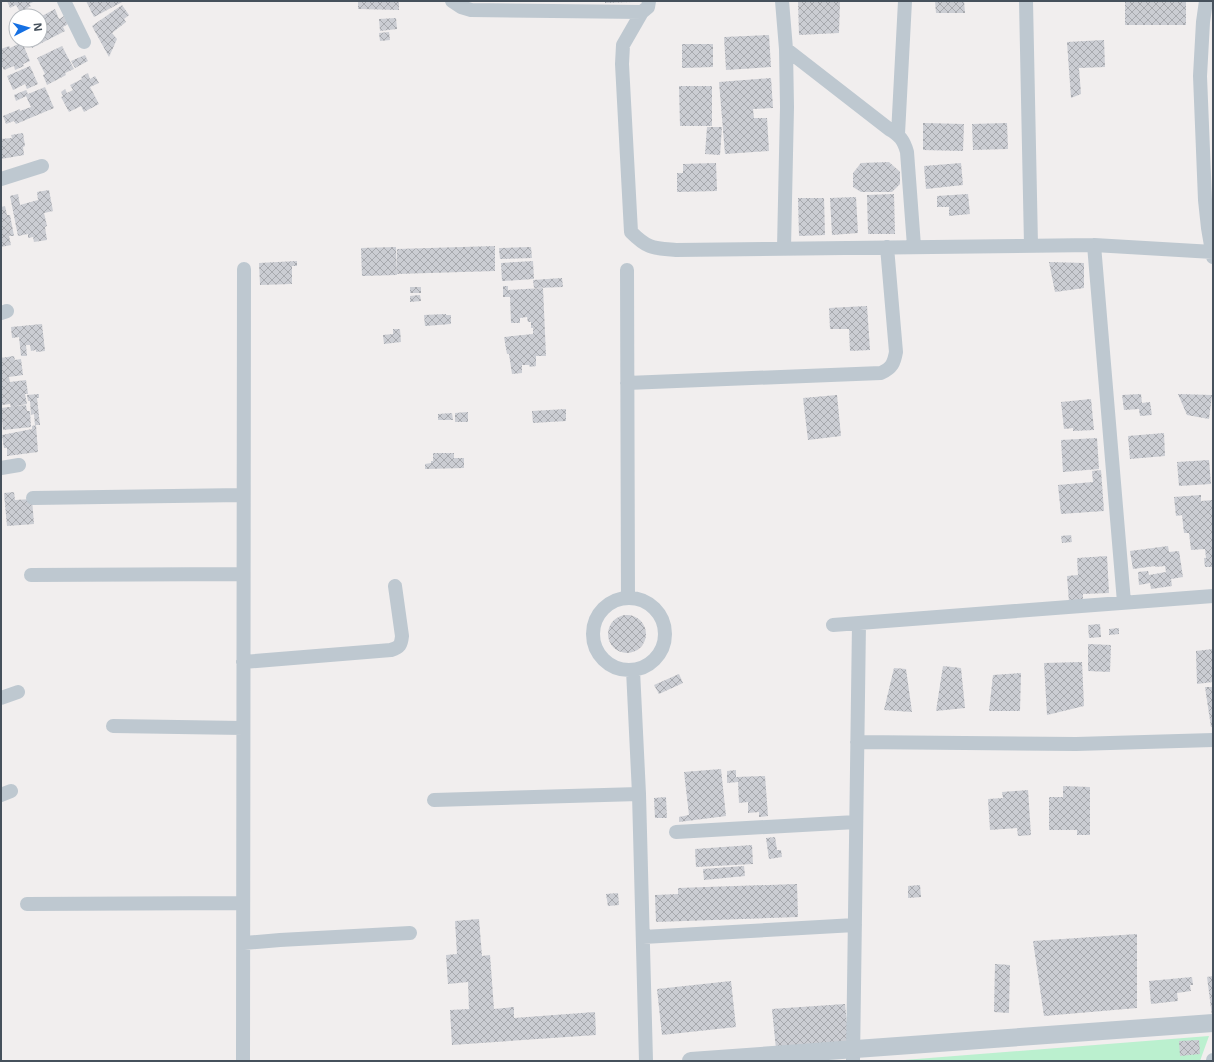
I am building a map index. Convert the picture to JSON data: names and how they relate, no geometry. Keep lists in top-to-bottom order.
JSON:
{
  "north": "right"
}
